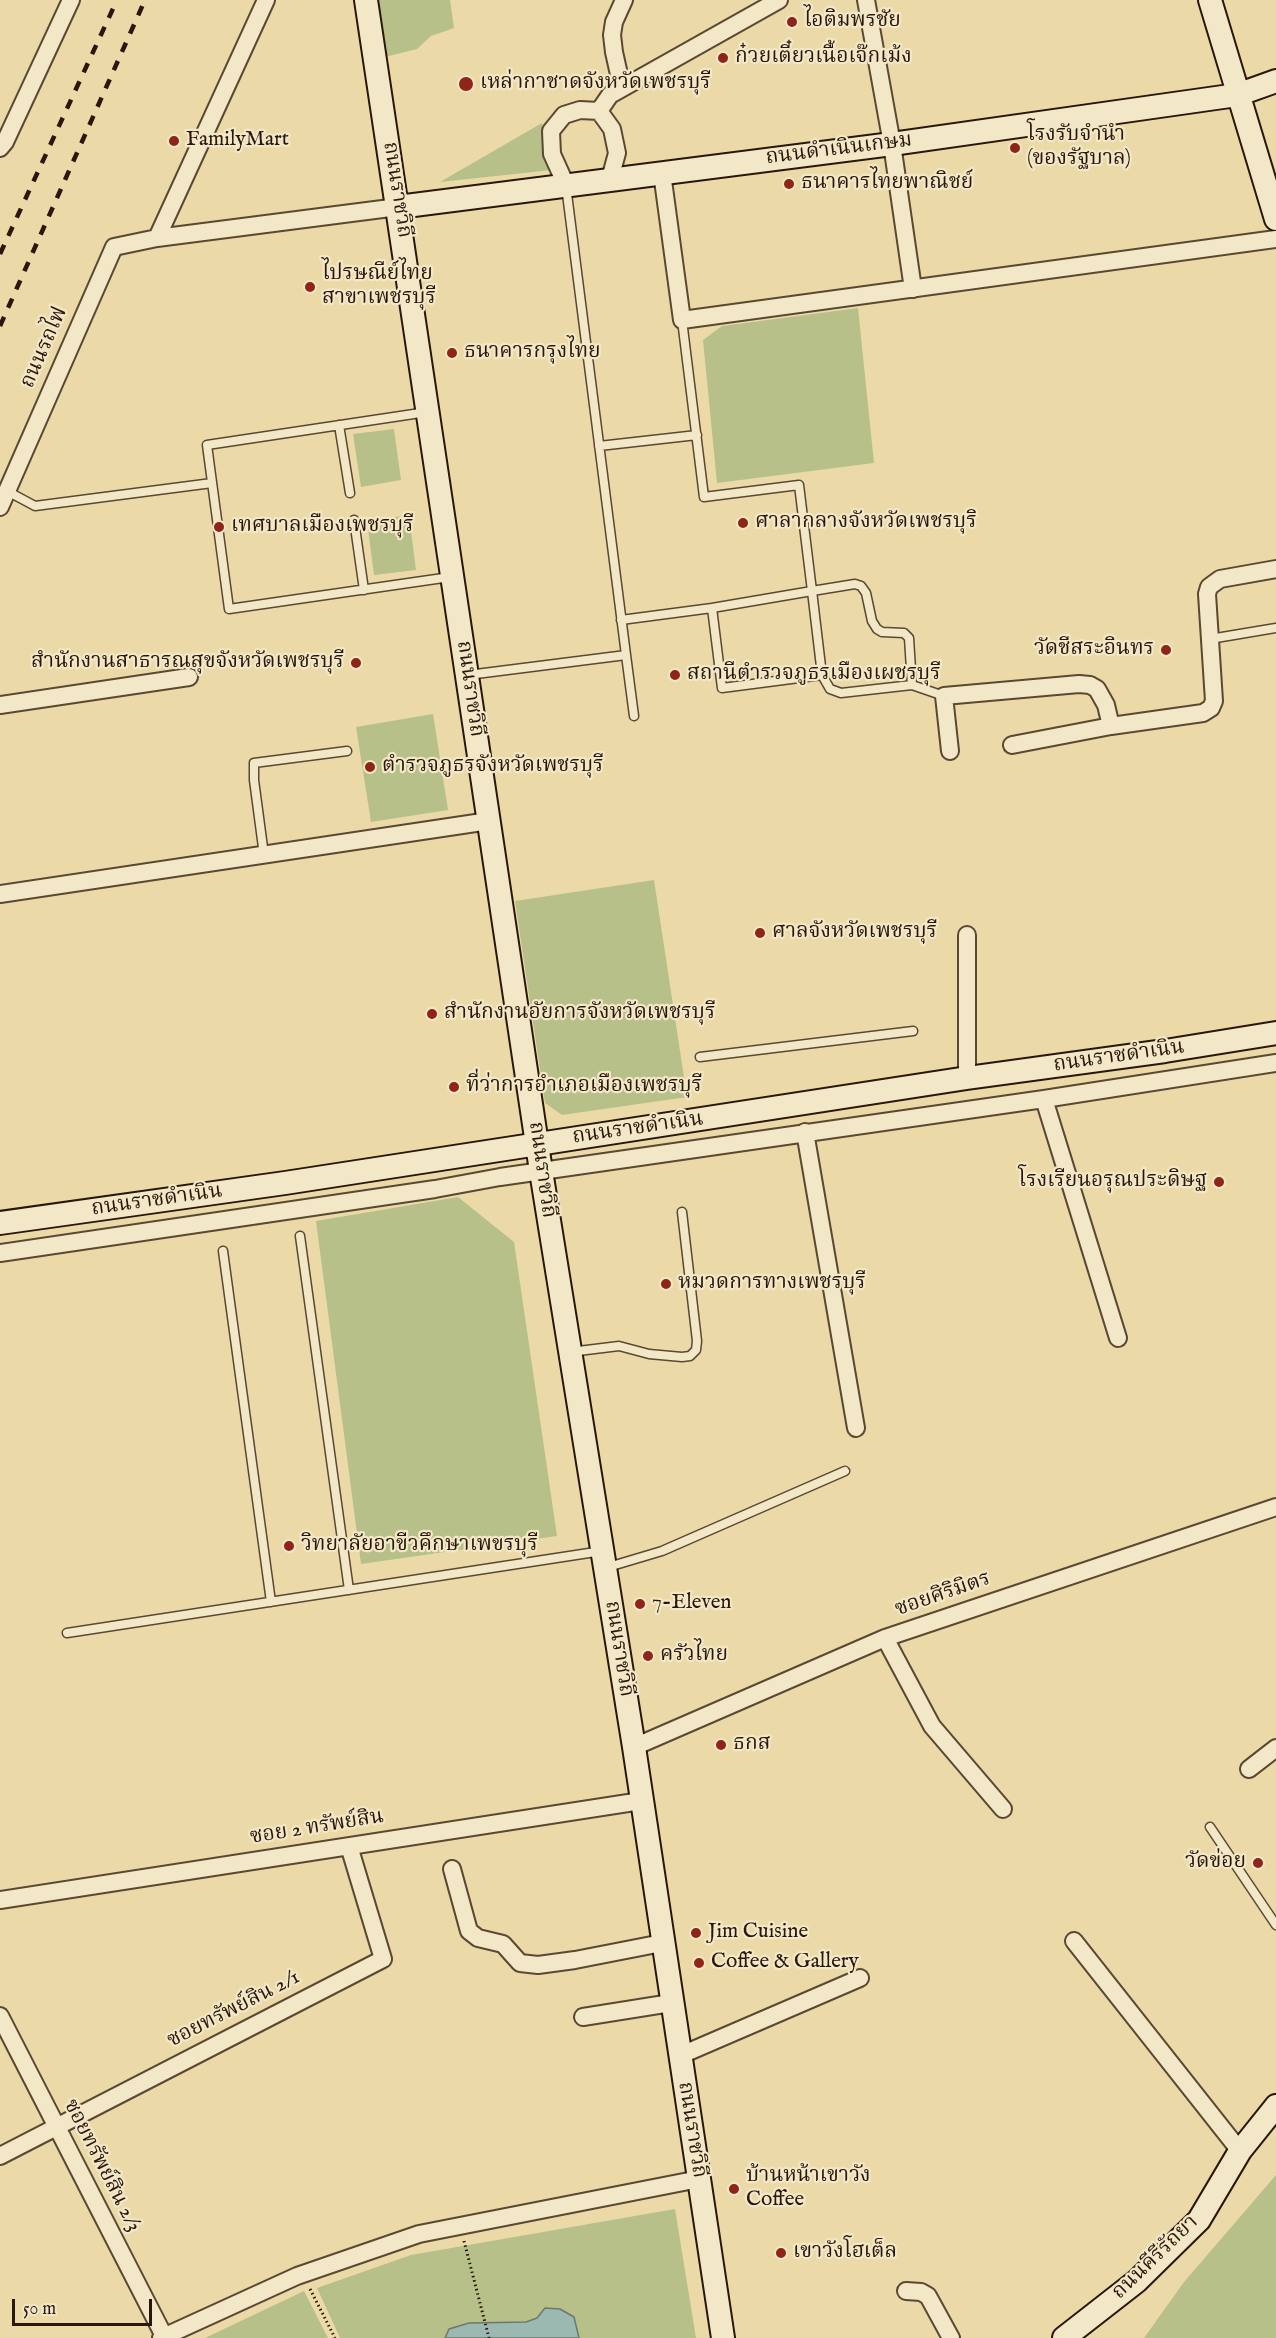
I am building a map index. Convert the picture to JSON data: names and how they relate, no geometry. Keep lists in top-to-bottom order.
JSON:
{
  "streets": {
    "main road": [
      "ถนนดำเนินเกษม",
      "ถนนราชวิถี",
      "ถนนราชดำเนิน",
      "ถนนคีรีรัถยา"
    ],
    "street": [
      "ถนนรถไฟ",
      "ซอยศิริมิตร",
      "ซอย 2 ทรัพย์สิน",
      "ซอยทรัพย์สิน 2/1",
      "ซอยทรัพย์สิน 2/3"
    ]
  },
  "crossings": [
    ["ถนนดำเนินเกษม", "ถนนราชวิถี"],
    ["ถนนดำเนินเกษม", "ถนนรถไฟ"],
    ["ถนนราชวิถี", "ถนนรถไฟ"],
    ["ถนนราชวิถี", "ถนนราชดำเนิน"],
    ["ถนนราชวิถี", "ซอยศิริมิตร"],
    ["ถนนราชวิถี", "ซอย 2 ทรัพย์สิน"],
    ["ซอย 2 ทรัพย์สิน", "ซอยทรัพย์สิน 2/1"],
    ["ซอยทรัพย์สิน 2/1", "ซอยทรัพย์สิน 2/3"]
  ],
  "places": [
    "ไอติมพรชัย",
    "ก๋วยเตี๋ยวเนื้อเจ๊กเม้ง",
    "เหล่ากาชาดจังหวัดเพชรบุรี",
    "FamilyMart",
    "โรงรับจำนำ (ของรัฐบาล)",
    "ธนาคารไทยพาณิชย์",
    "ไปรษณีย์ไทย สาขาเพชรบุรี",
    "ธนาคารกรุงไทย",
    "ศาลากลางจังหวัดเพชรบุริ",
    "เทศบาลเมืองเพชรบุรี",
    "วัดชีสระอินทร",
    "สำนักงานสาธารณสุขจังหวัดเพชรบุรี",
    "สถานีตำรวจภูธรเมืองเผชรบุรี",
    "ตำรวจภูธรจังหวัดเพชรบุรี",
    "ศาลจังหวัดเพชรบุรี",
    "สำนักงานอัยการจังหวัดเพชรบุรี",
    "ที่ว่าการอำเภอเมืองเพชรบุรี",
    "โรงเรียนอรุณประดิษฐ",
    "หมวดการทางเพชรบุรี",
    "วิทยาลัยอาขีวคึกษาเพขรบุรี",
    "7-Eleven",
    "ครัวไทย",
    "ธกส",
    "วัดข่อย",
    "Jim Cuisine",
    "Coffee & Gallery",
    "บ้านหน้าเขาวัง Coffee",
    "เขาวังโฮเต็ล"
  ],
  "scale_bar": "50 m"
}
